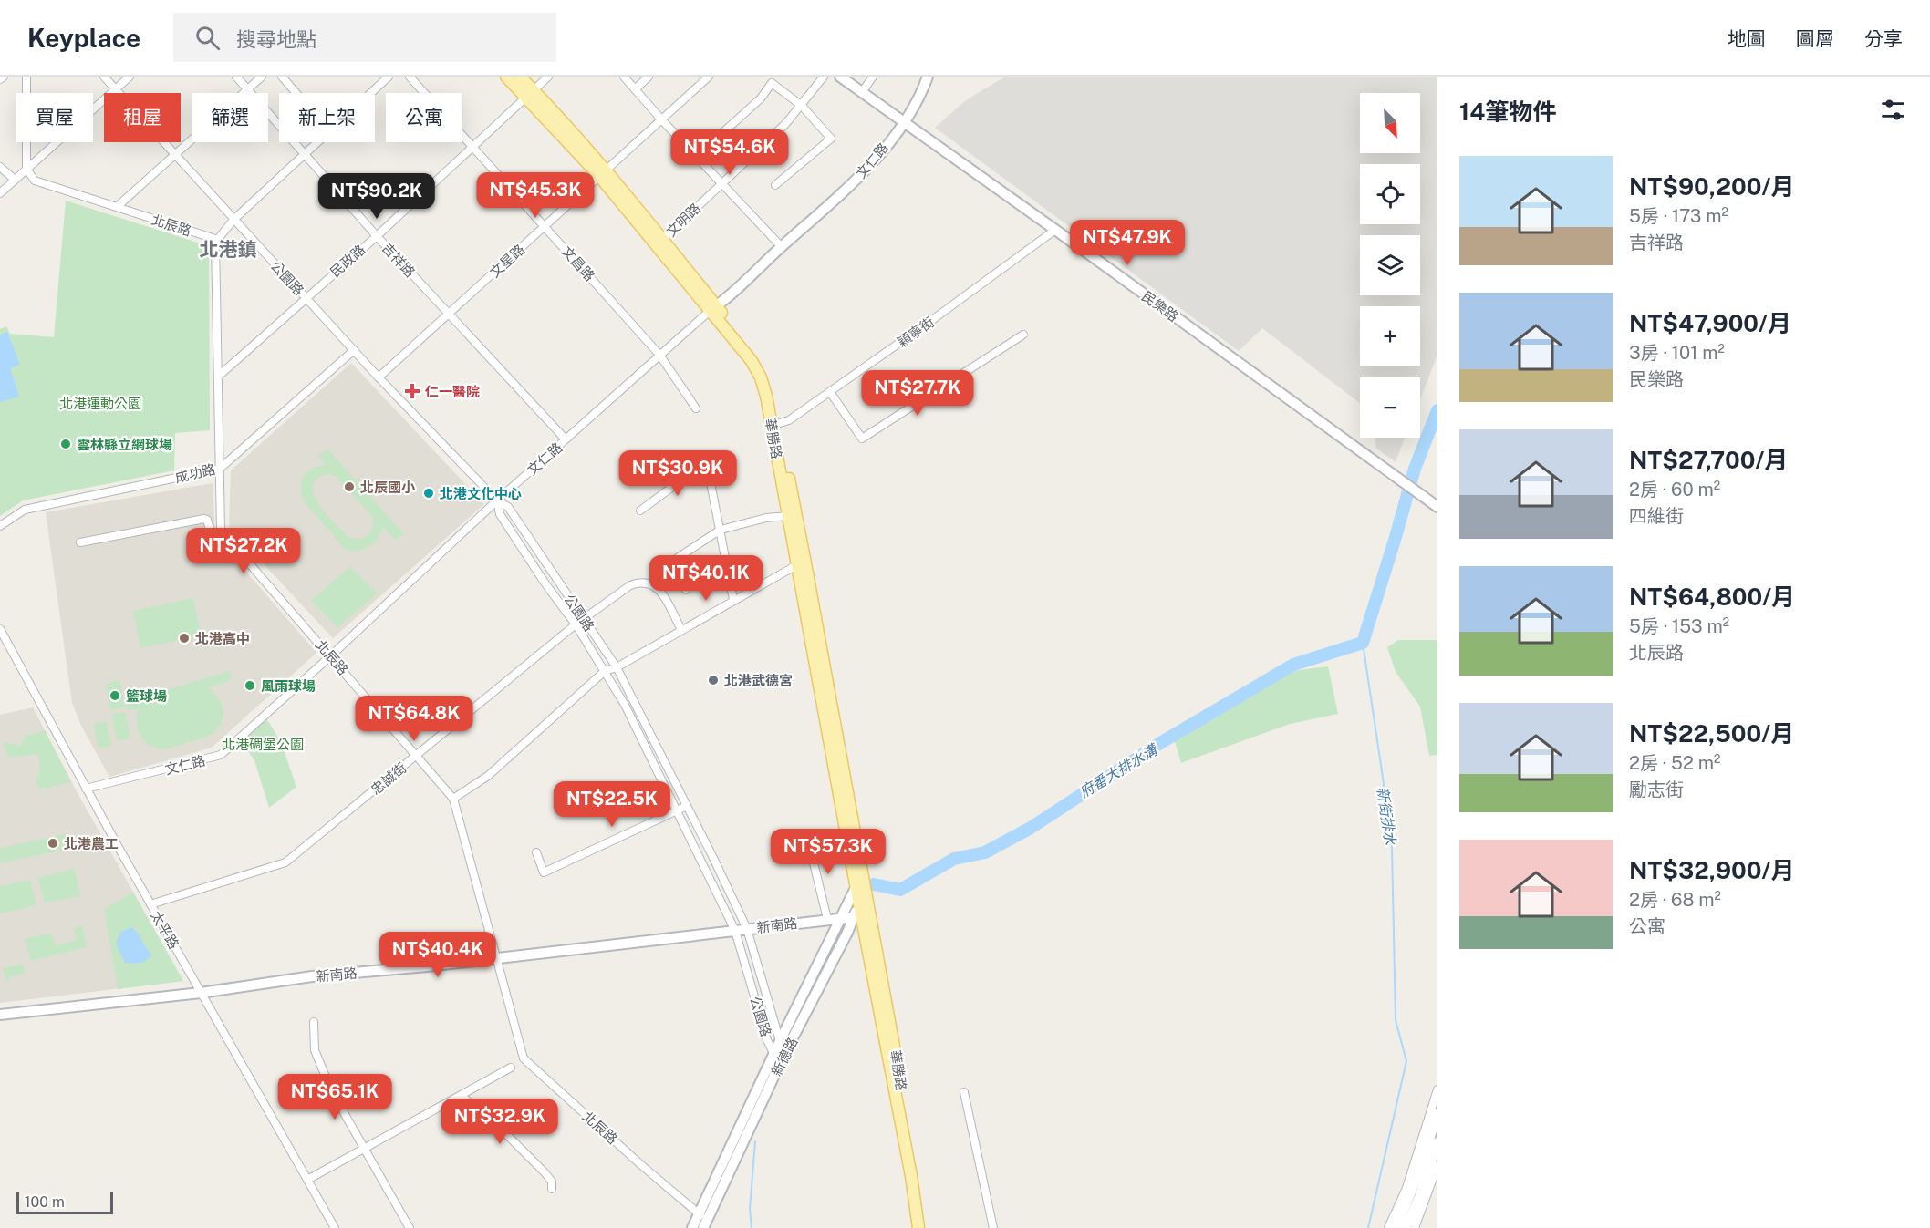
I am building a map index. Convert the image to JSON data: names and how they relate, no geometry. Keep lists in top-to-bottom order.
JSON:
{
  "streets": {
    "main road": [
      "文仁路",
      "民樂路",
      "華勝路",
      "新南路",
      "新德路"
    ],
    "street": [
      "文明路",
      "北辰路",
      "吉祥路",
      "民政路",
      "文星路",
      "文昌路",
      "公園路",
      "穎寧街",
      "成功路",
      "忠誠街",
      "太平路"
    ]
  },
  "crossings": [
    ["文仁路", "北辰路"],
    ["文仁路", "吉祥路"],
    ["文仁路", "文昌路"],
    ["文仁路", "公園路"],
    ["文仁路", "民樂路"],
    ["文仁路", "華勝路"],
    ["文仁路", "太平路"],
    ["文明路", "華勝路"],
    ["北辰路", "忠誠街"],
    ["北辰路", "新南路"],
    ["北辰路", "新德路"],
    ["吉祥路", "民政路"],
    ["吉祥路", "文星路"],
    ["民政路", "文昌路"],
    ["民政路", "公園路"],
    ["民政路", "華勝路"],
    ["文星路", "文昌路"],
    ["文星路", "公園路"],
    ["文星路", "華勝路"],
    ["公園路", "成功路"],
    ["公園路", "忠誠街"],
    ["公園路", "新南路"],
    ["公園路", "新德路"],
    ["民樂路", "穎寧街"],
    ["穎寧街", "華勝路"],
    ["華勝路", "新南路"],
    ["華勝路", "新德路"],
    ["忠誠街", "太平路"],
    ["新南路", "太平路"],
    ["新南路", "新德路"]
  ],
  "districts": ["北港鎮"],
  "water": ["府番大排水溝", "新街排水"],
  "parks": ["北港運動公園", "北港碉堡公園"],
  "places": {
    "health": ["仁一醫院"],
    "other": [
      "雲林縣立網球場",
      "北辰國小",
      "北港文化中心",
      "北港高中",
      "北港武德宮",
      "風雨球場",
      "籃球場",
      "北港農工"
    ]
  },
  "scale_bar": "100 m",
  "north": "bottom right",
  "page": {
    "header": "Keyplace",
    "search": "搜尋地點",
    "nav": ["地圖", "圖層", "分享"],
    "heading": "14筆物件",
    "map_buttons": ["+", "−"],
    "chip": [
      "買屋",
      "租屋",
      "篩選",
      "新上架",
      "公寓"
    ],
    "price": [
      "NT$54.6K",
      "NT$45.3K",
      "NT$90.2K",
      "NT$47.9K",
      "NT$27.7K",
      "NT$30.9K",
      "NT$27.2K",
      "NT$40.1K",
      "NT$64.8K",
      "NT$22.5K",
      "NT$57.3K",
      "NT$40.4K",
      "NT$65.1K",
      "NT$32.9K"
    ],
    "list": [
      {
        "name": "NT$90,200/月",
        "note": "5房 · 173 m² · 吉祥路"
      },
      {
        "name": "NT$47,900/月",
        "note": "3房 · 101 m² · 民樂路"
      },
      {
        "name": "NT$27,700/月",
        "note": "2房 · 60 m² · 四維街"
      },
      {
        "name": "NT$64,800/月",
        "note": "5房 · 153 m² · 北辰路"
      },
      {
        "name": "NT$22,500/月",
        "note": "2房 · 52 m² · 勵志街"
      },
      {
        "name": "NT$32,900/月",
        "note": "2房 · 68 m² · 公寓"
      }
    ],
    "scale": "100 m"
  }
}
